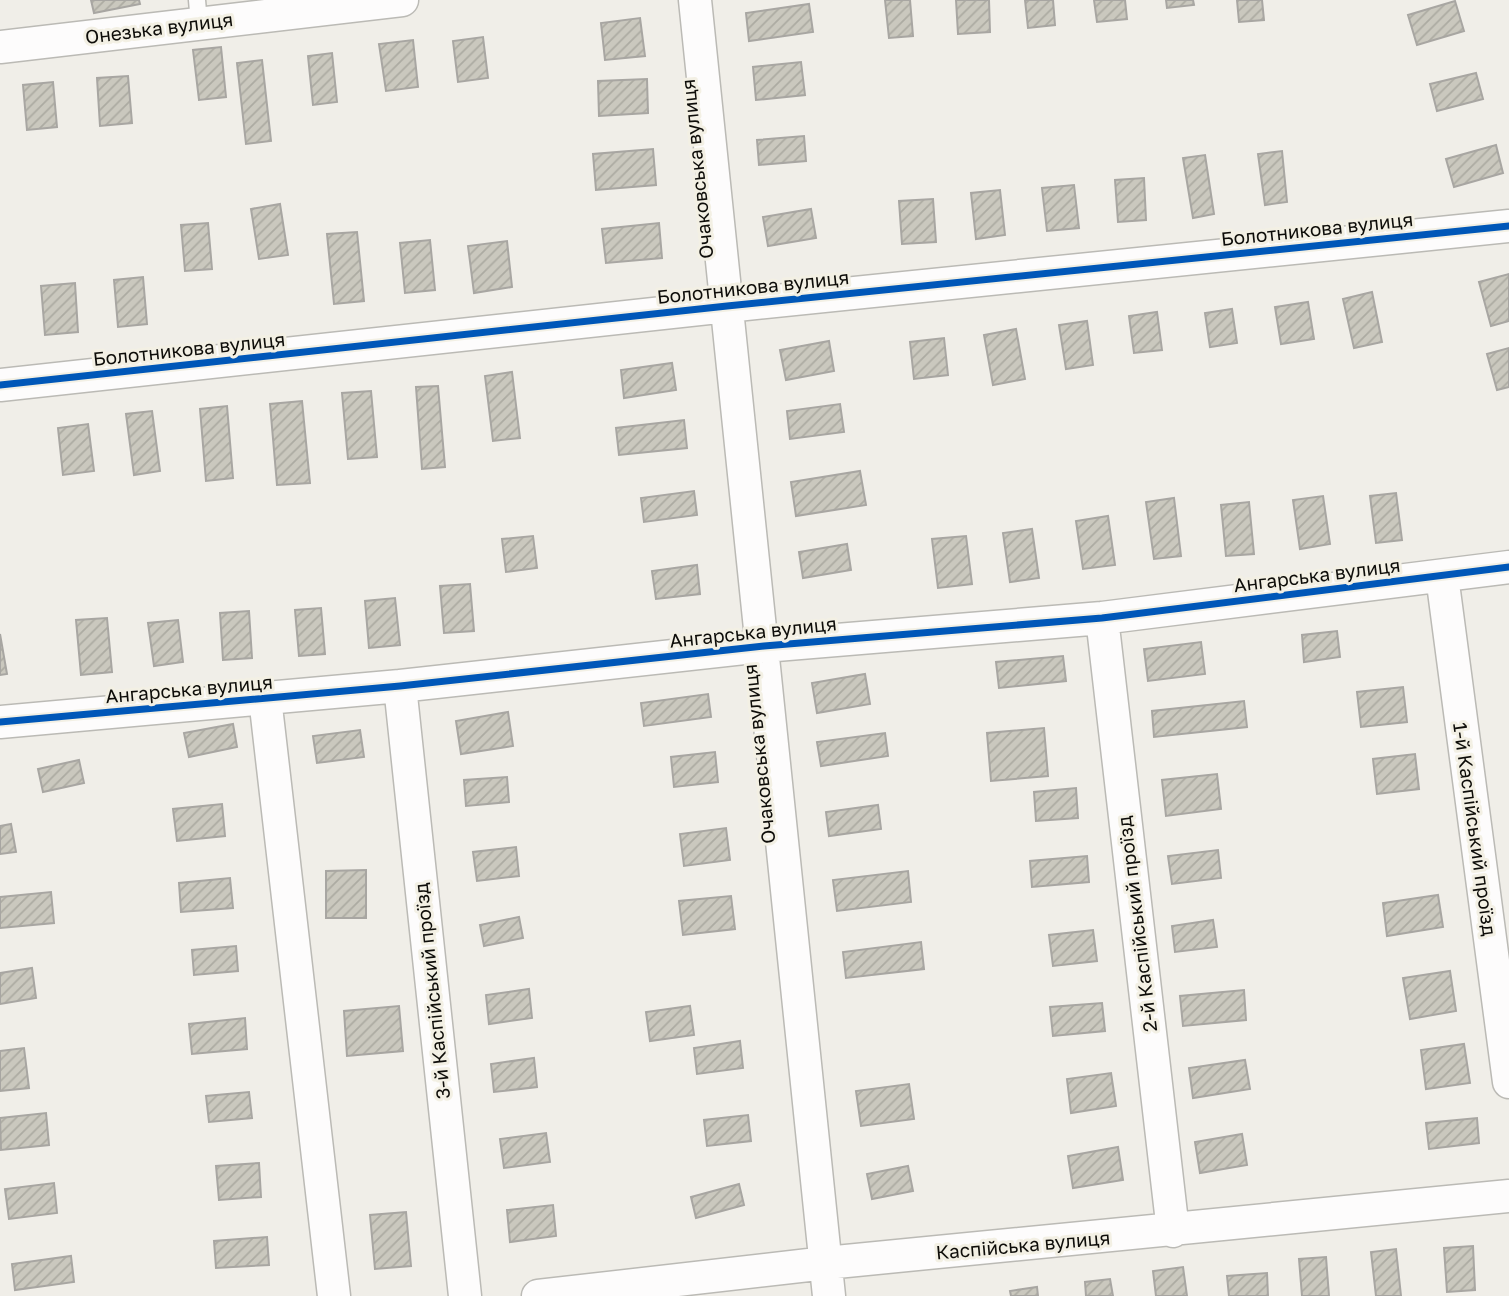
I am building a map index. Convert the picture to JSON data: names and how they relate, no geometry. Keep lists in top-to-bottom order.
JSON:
{
  "streets": {
    "street": [
      "Онезька вулиця",
      "Очаковська вулиця",
      "Болотникова вулиця",
      "Ангарська вулиця",
      "1-й Каспійський проїзд",
      "2-й Каспійський проїзд",
      "3-й Каспійський проїзд",
      "Каспійська вулиця"
    ]
  },
  "crossings": [
    ["Очаковська вулиця", "Болотникова вулиця"],
    ["Очаковська вулиця", "Ангарська вулиця"],
    ["Очаковська вулиця", "Каспійська вулиця"],
    ["Ангарська вулиця", "1-й Каспійський проїзд"],
    ["Ангарська вулиця", "2-й Каспійський проїзд"],
    ["Ангарська вулиця", "3-й Каспійський проїзд"],
    ["2-й Каспійський проїзд", "Каспійська вулиця"]
  ]
}
